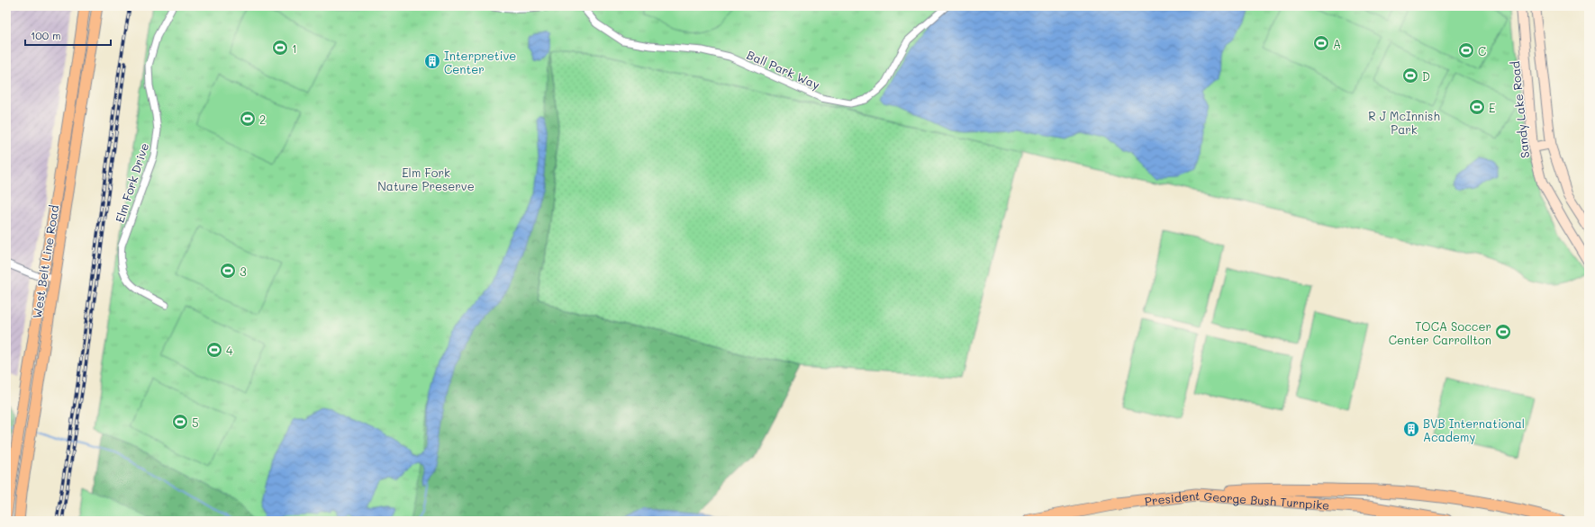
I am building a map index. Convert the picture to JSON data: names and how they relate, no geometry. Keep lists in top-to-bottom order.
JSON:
{
  "streets": {
    "highway": ["President George Bush Turnpike"],
    "main road": ["Sandy Lake Road", "West Belt Line Road"],
    "street": ["Ball Park Way", "Elm Fork Drive"]
  },
  "parks": ["R J McInnish Park", "Elm Fork Nature Preserve"],
  "places": {
    "sports": [
      "A",
      "1",
      "C",
      "D",
      "E",
      "2",
      "3",
      "TOCA Soccer Center Carrollton",
      "4",
      "5"
    ],
    "building": ["Interpretive Center", "BVB International Academy"]
  },
  "scale_bar": "100 m"
}
